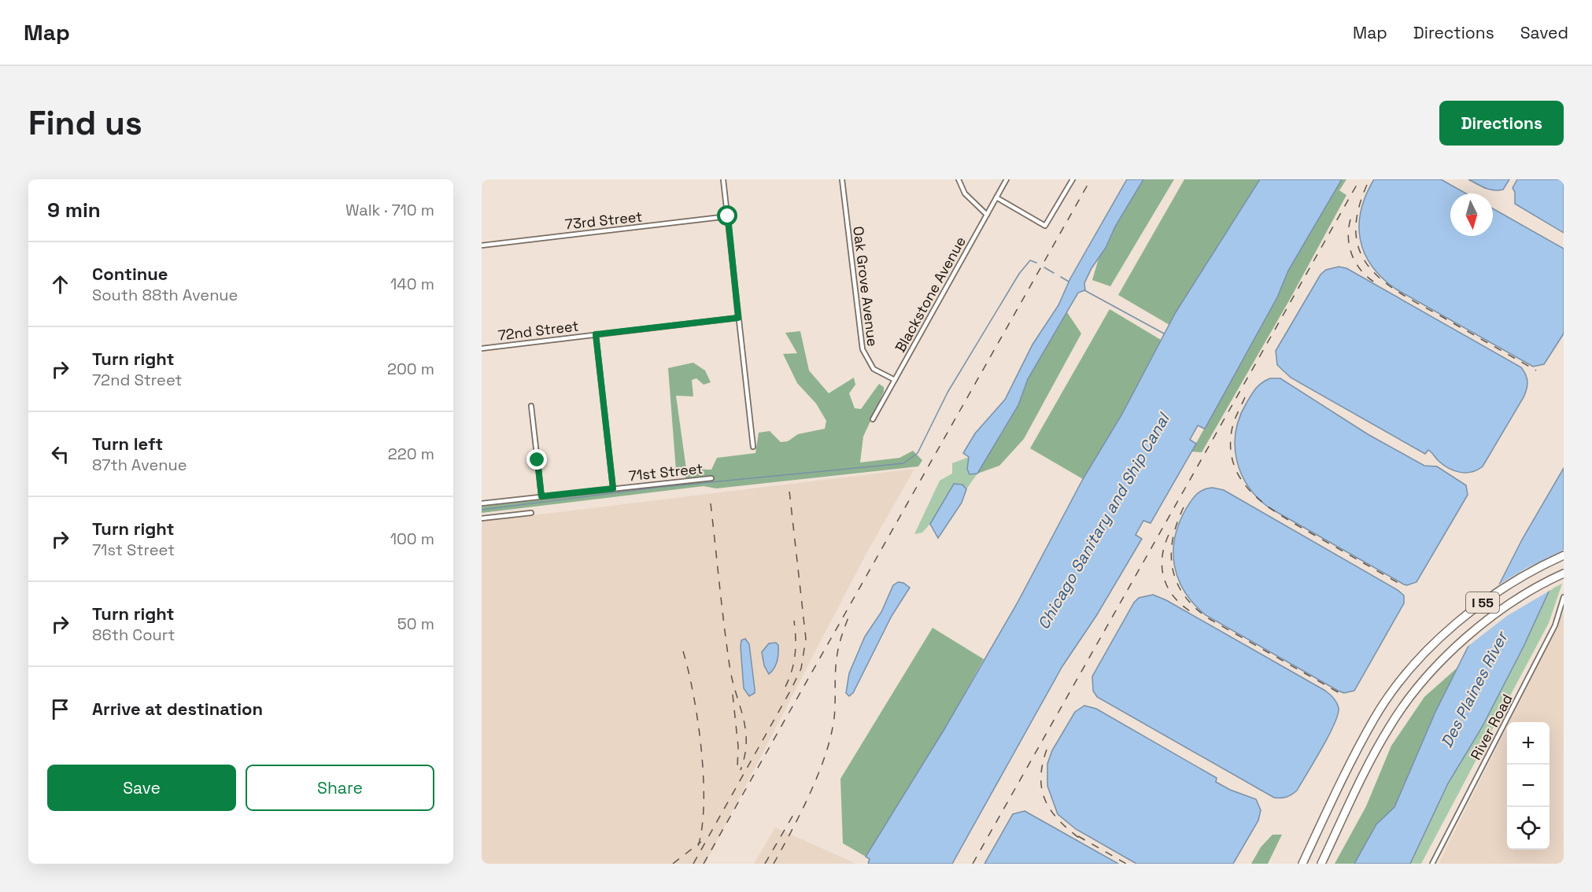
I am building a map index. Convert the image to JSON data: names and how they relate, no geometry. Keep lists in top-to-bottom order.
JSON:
{
  "streets": {
    "highway": ["I 55"],
    "street": [
      "73rd Street",
      "Oak Grove Avenue",
      "Blackstone Avenue",
      "72nd Street",
      "71st Street",
      "River Road"
    ]
  },
  "crossings": [
    ["Oak Grove Avenue", "Blackstone Avenue"]
  ],
  "water": ["Chicago Sanitary and Ship Canal", "Des Plaines River"],
  "north": "bottom",
  "page": {
    "header": "Map",
    "nav": ["Map", "Directions", "Saved"],
    "buttons": [
      "Directions",
      ["Save", "Share"]
    ],
    "title": "Find us",
    "heading": ["9 min", "Walk · 710 m"],
    "list": [
      ["Continue", "South 88th Avenue", "140 m"],
      ["Turn right", "72nd Street", "200 m"],
      ["Turn left", "87th Avenue", "220 m"],
      ["Turn right", "71st Street", "100 m"],
      ["Turn right", "86th Court", "50 m"],
      "Arrive at destination"
    ],
    "map_buttons": ["+", "−"]
  }
}
